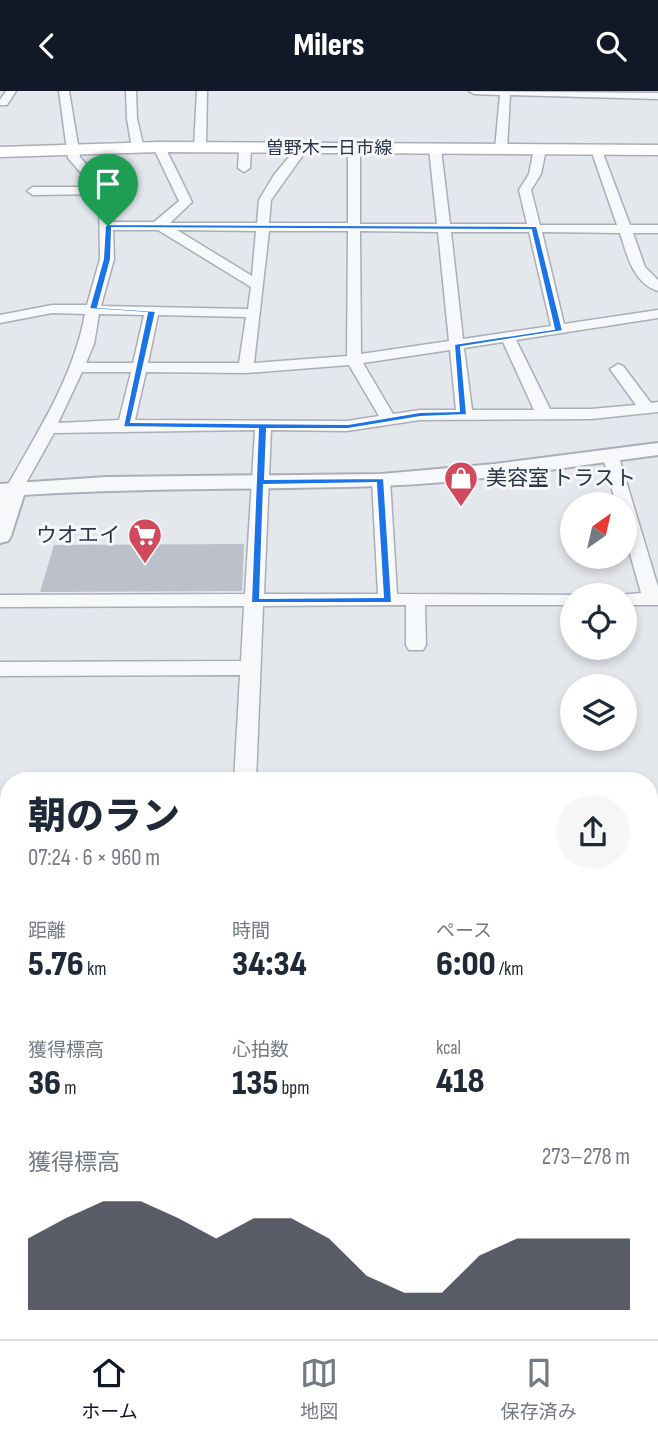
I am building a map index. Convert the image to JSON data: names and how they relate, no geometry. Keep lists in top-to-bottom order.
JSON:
{
  "streets": {
    "main road": ["曽野木一日市線"]
  },
  "places": {
    "shop": ["美容室 トラスト"],
    "supermarket": ["ウオエイ"]
  },
  "north": "top right",
  "page": {
    "header": "Milers",
    "heading": ["朝のラン", "07:24 · 6 × 960 m"],
    "stats": [
      ["距離", "5.76 km"],
      ["時間", "34:34"],
      ["ペース", "6:00 /km"],
      ["獲得標高", "36 m"],
      ["心拍数", "135 bpm"],
      ["kcal", "418"]
    ],
    "chart": ["獲得標高", "273–278 m"],
    "tabs": ["ホーム", "地図", "保存済み"]
  }
}
